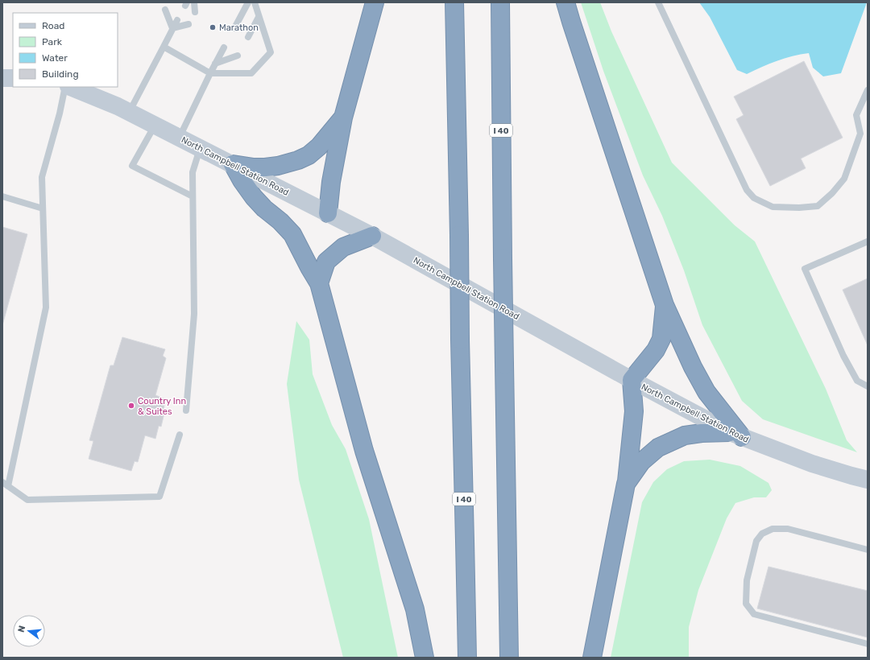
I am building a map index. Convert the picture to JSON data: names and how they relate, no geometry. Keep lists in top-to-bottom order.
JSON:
{
  "streets": {
    "highway": ["I 40"],
    "main road": ["North Campbell Station Road"]
  },
  "places": ["Marathon", "Country Inn & Suites"],
  "legend": [
    "Road",
    "Park",
    "Water",
    "Building"
  ],
  "north": "left"
}
